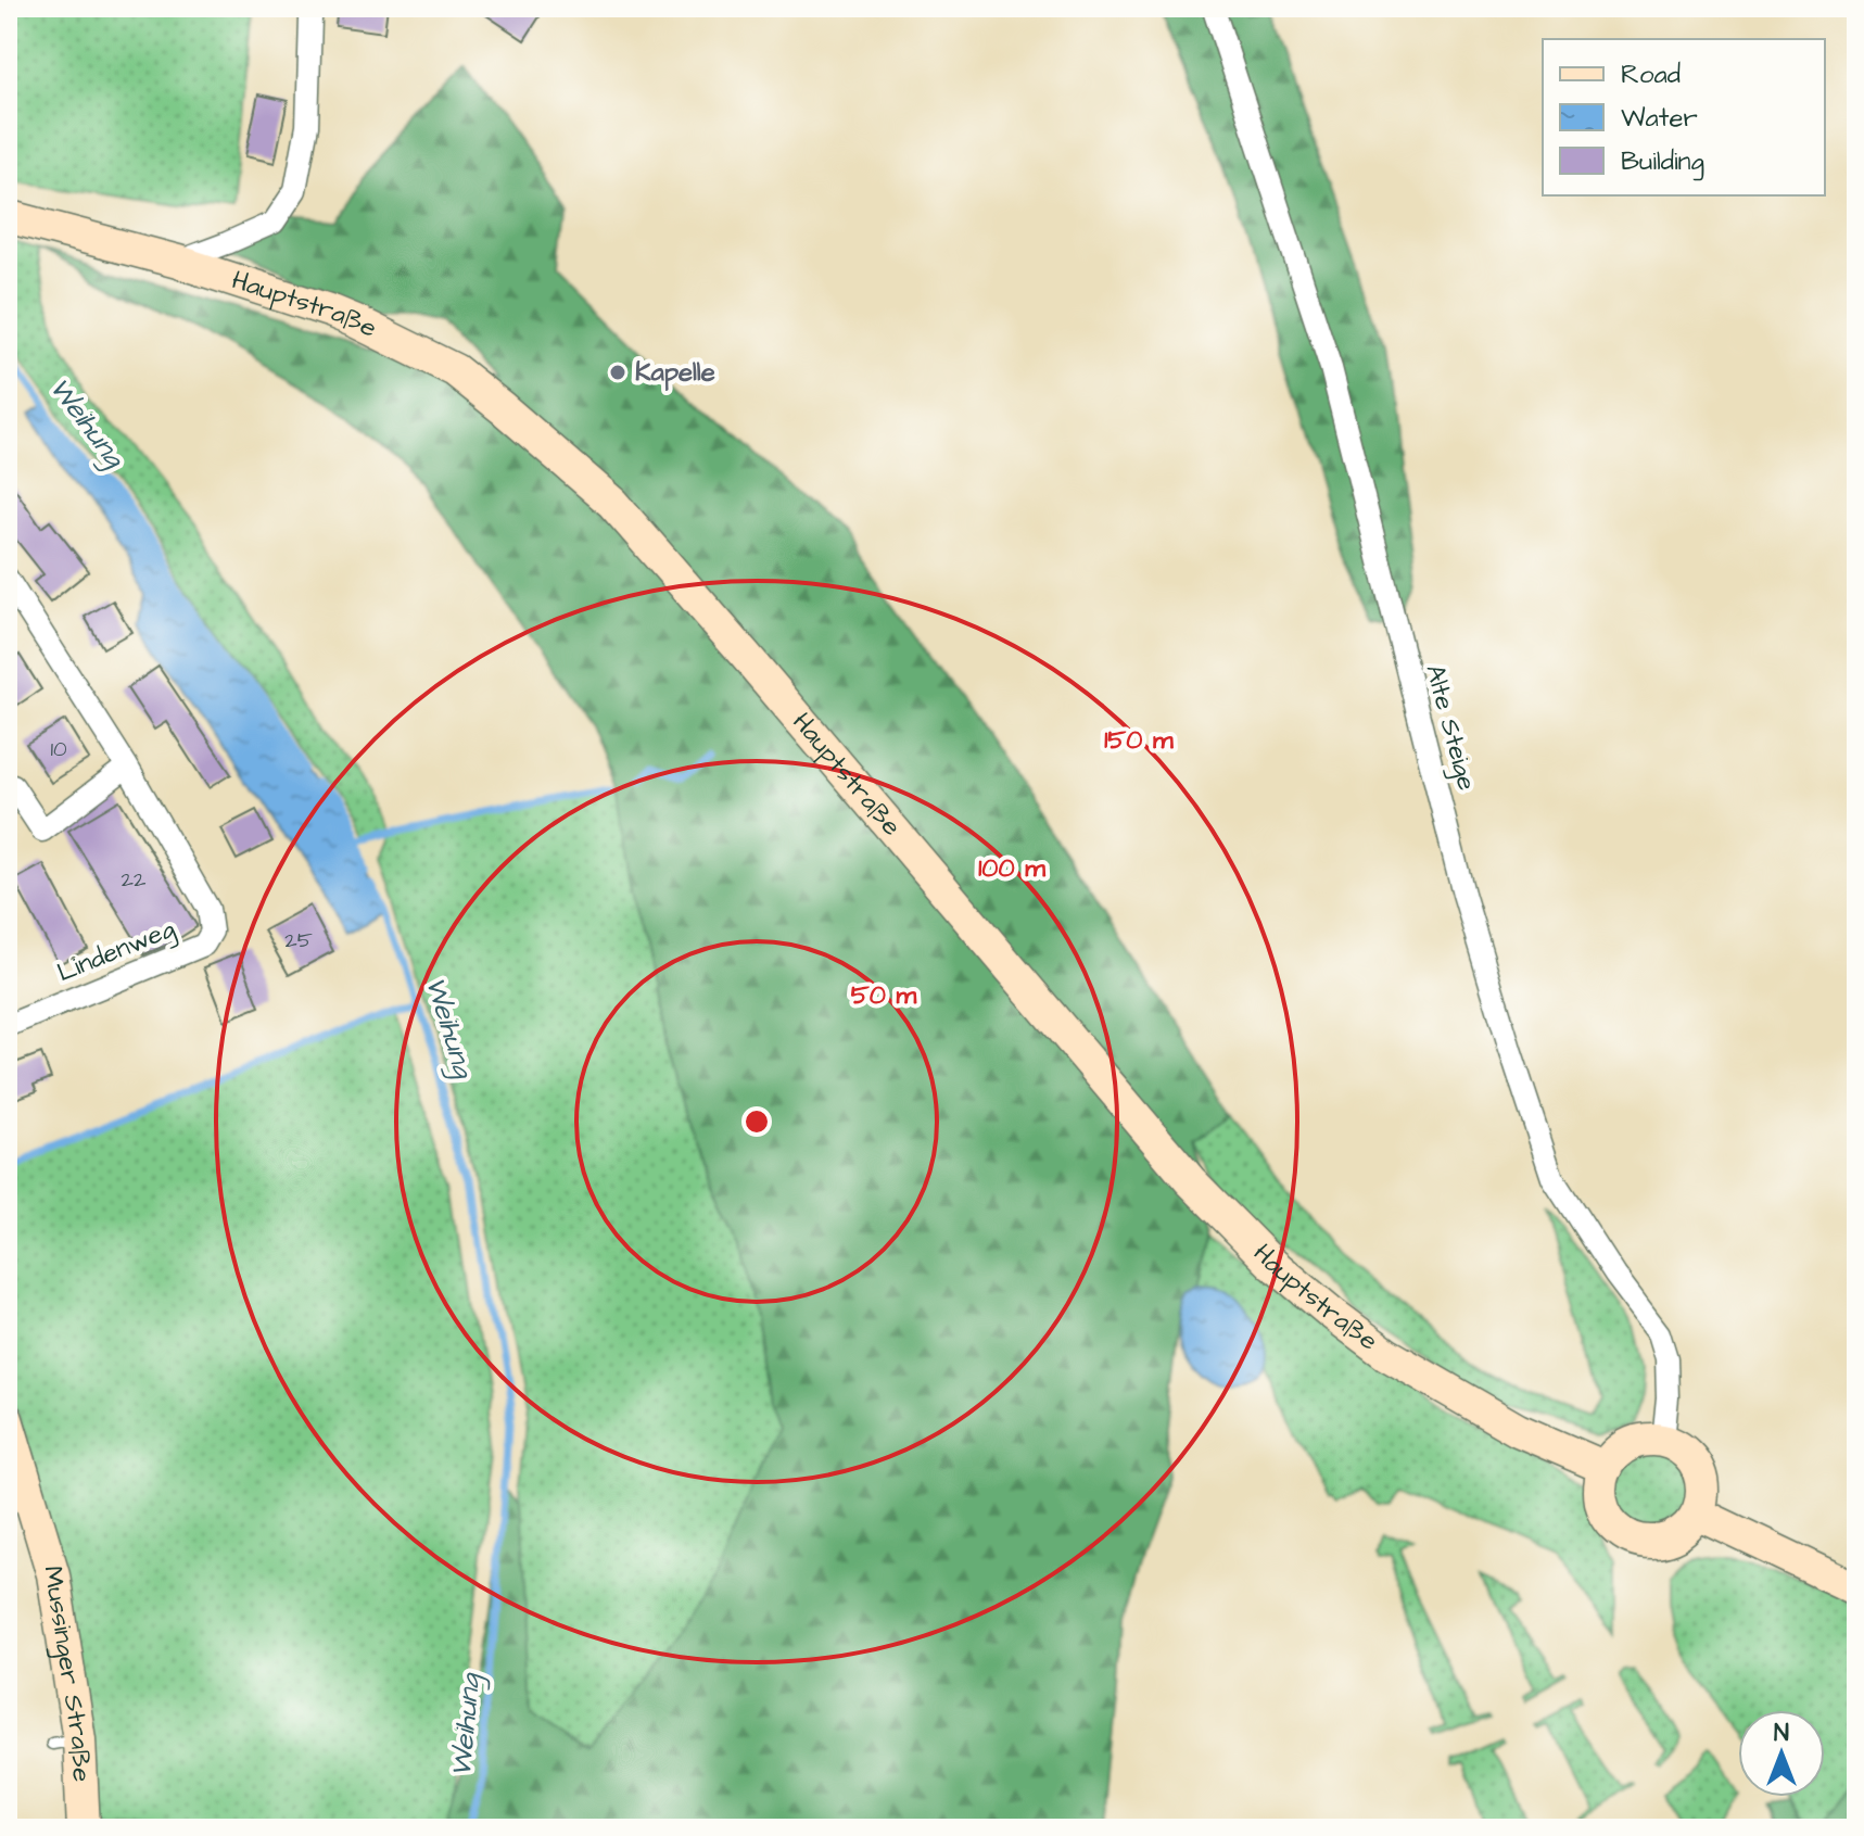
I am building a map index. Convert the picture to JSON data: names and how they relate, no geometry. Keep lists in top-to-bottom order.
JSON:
{
  "streets": {
    "main road": ["Hauptstraße", "Mussinger Straße"],
    "street": ["Alte Steige", "Lindenweg"]
  },
  "crossings": [
    ["Hauptstraße", "Alte Steige"]
  ],
  "water": ["Weihung"],
  "places": ["Kapelle"],
  "house_numbers": ["10", "22", "25"],
  "legend": ["Road", "Water", "Building"],
  "north": "top",
  "rings": ["150 m", "100 m", "50 m"]
}
